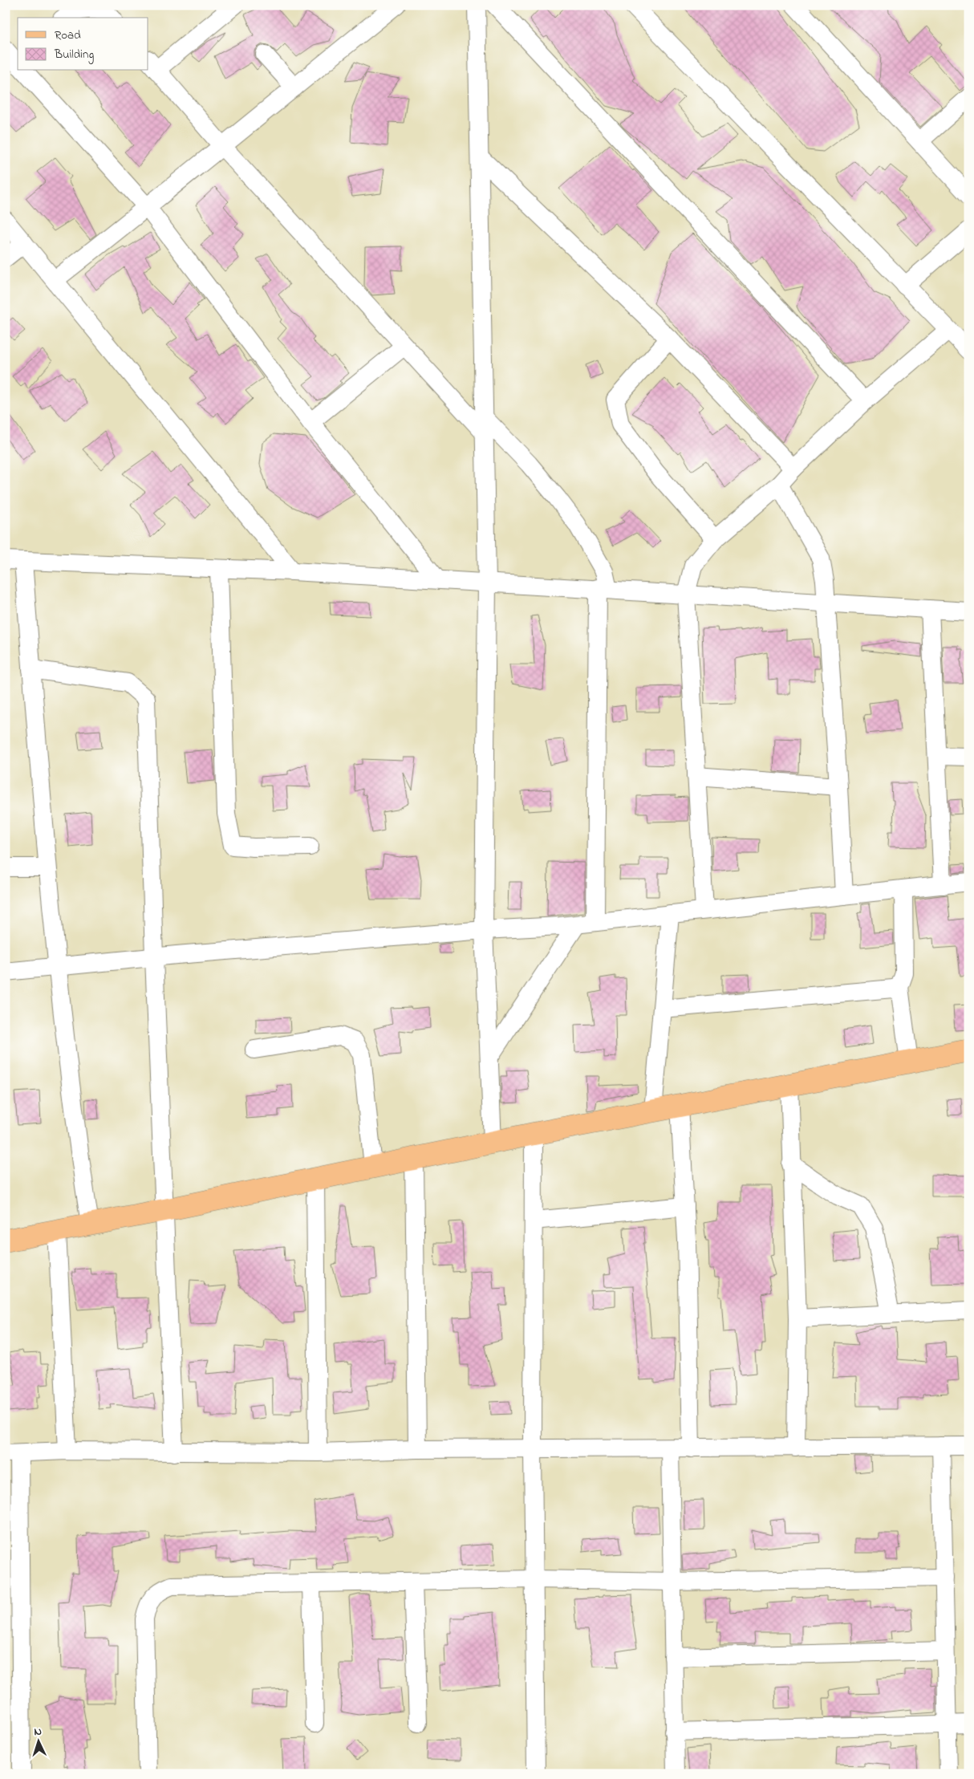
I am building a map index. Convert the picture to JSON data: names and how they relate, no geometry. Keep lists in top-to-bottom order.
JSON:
{
  "legend": ["Road", "Building"],
  "north": "top"
}
